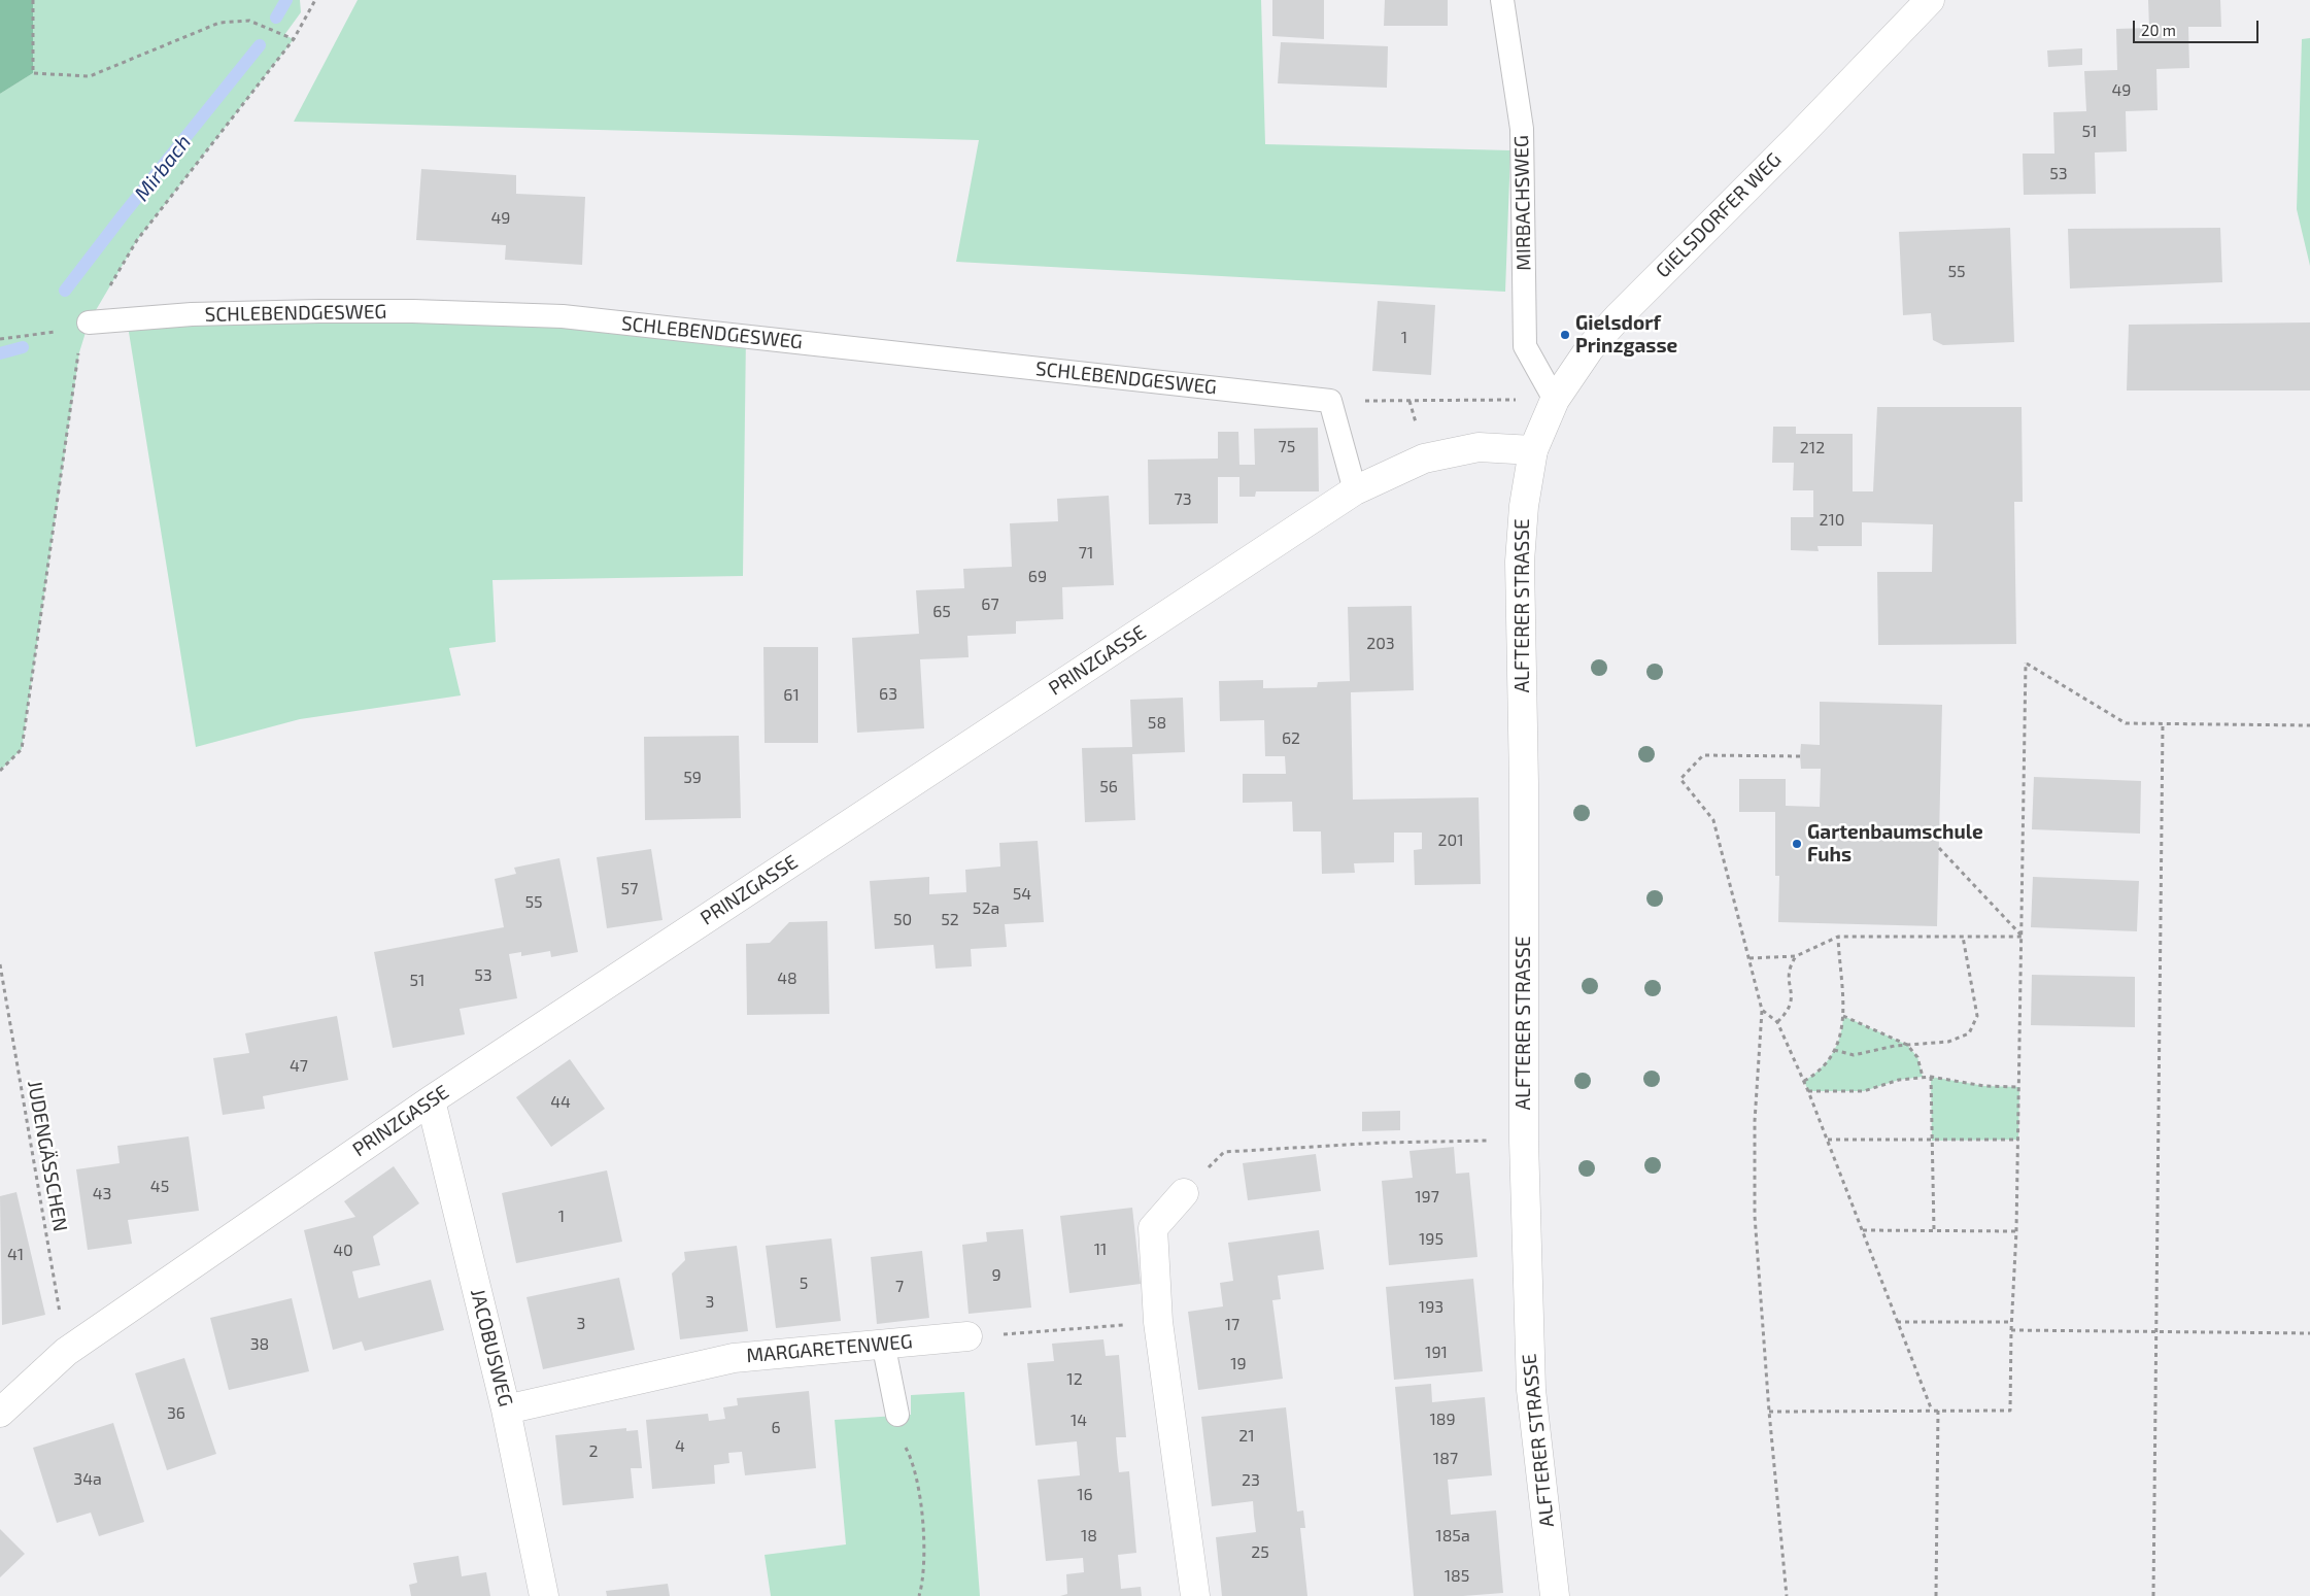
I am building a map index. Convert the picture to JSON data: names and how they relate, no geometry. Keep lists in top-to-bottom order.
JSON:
{
  "streets": {
    "street": [
      "GIELSDORFER WEG",
      "ALFTERER STRASSE",
      "PRINZGASSE",
      "JACOBUSWEG",
      "MARGARETENWEG"
    ],
    "lane": ["MIRBACHSWEG", "SCHLEBENDGESWEG"],
    "path": ["JUDENGÄSSCHEN"]
  },
  "crossings": [
    ["MIRBACHSWEG", "GIELSDORFER WEG"],
    ["GIELSDORFER WEG", "ALFTERER STRASSE"],
    ["GIELSDORFER WEG", "PRINZGASSE"],
    ["ALFTERER STRASSE", "PRINZGASSE"],
    ["PRINZGASSE", "JUDENGÄSSCHEN"],
    ["PRINZGASSE", "JACOBUSWEG"],
    ["JACOBUSWEG", "MARGARETENWEG"]
  ],
  "water": ["Mirbach"],
  "places": ["Gielsdorf Prinzgasse", "Gartenbaumschule Fuhs"],
  "house_numbers": [
    "49",
    "51",
    "53",
    "49",
    "55",
    "1",
    "75",
    "212",
    "73",
    "210",
    "71",
    "69",
    "67",
    "65",
    "203",
    "63",
    "61",
    "58",
    "62",
    "59",
    "56",
    "201",
    "57",
    "54",
    "55",
    "52a",
    "50",
    "52",
    "53",
    "48",
    "51",
    "47",
    "44",
    "45",
    "43",
    "197",
    "1",
    "195",
    "11",
    "40",
    "41",
    "9",
    "5",
    "7",
    "3",
    "193",
    "3",
    "17",
    "38",
    "191",
    "19",
    "12",
    "36",
    "189",
    "14",
    "6",
    "21",
    "4",
    "2",
    "187",
    "34a",
    "23",
    "16",
    "18",
    "185a",
    "25",
    "185"
  ],
  "scale_bar": "20 m"
}
